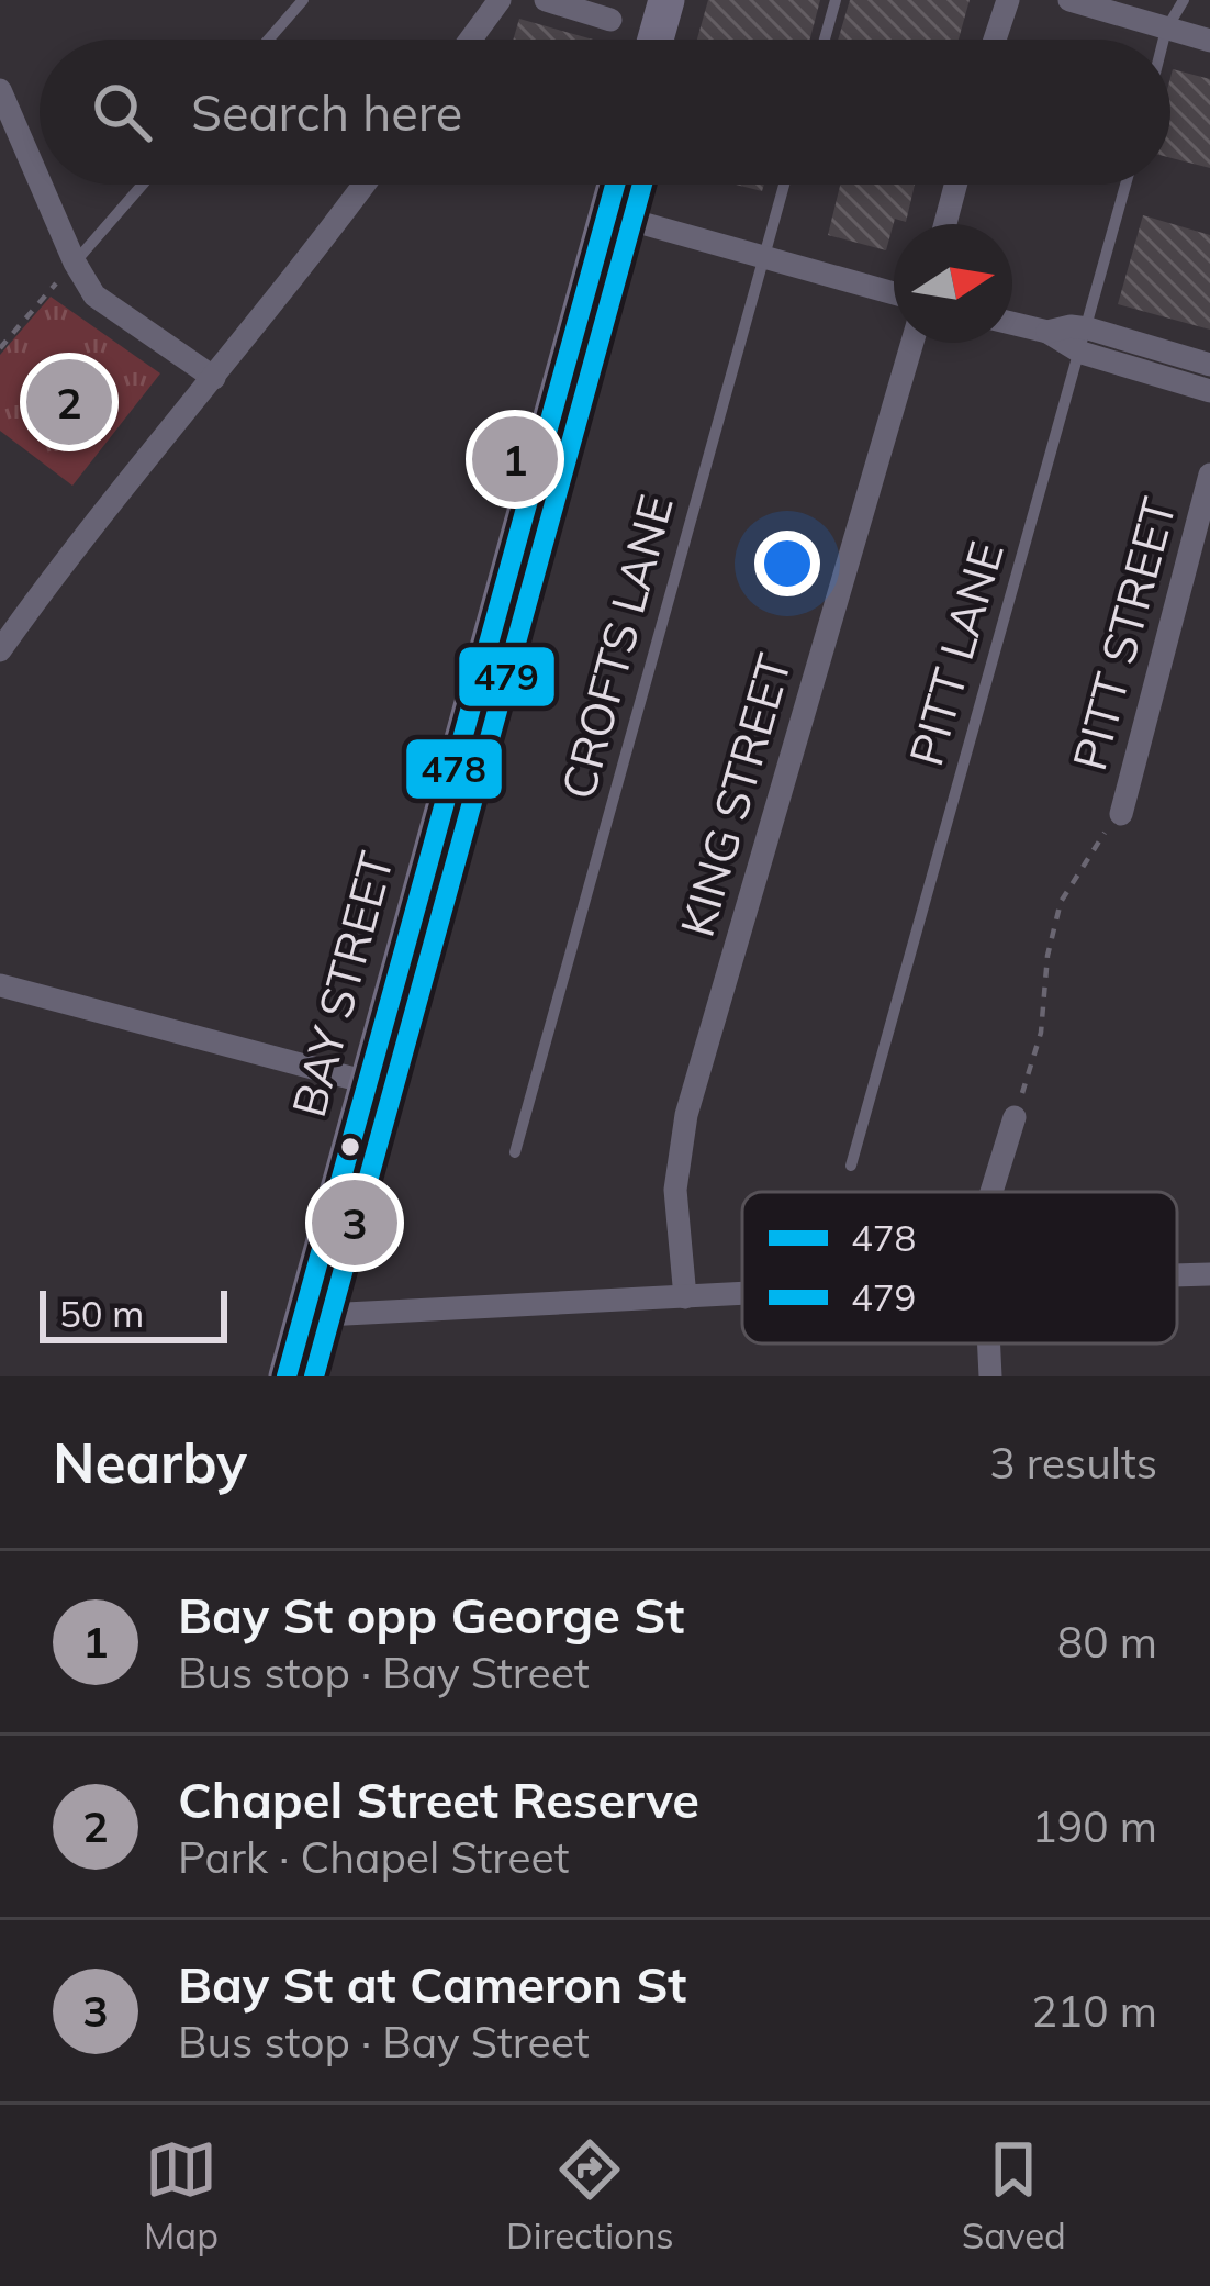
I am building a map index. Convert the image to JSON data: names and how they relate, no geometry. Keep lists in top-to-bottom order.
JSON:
{
  "streets": {
    "main road": ["BAY STREET"],
    "street": ["PITT STREET", "KING STREET"],
    "lane": ["CROFTS LANE", "PITT LANE"]
  },
  "lines": ["transit line 478", "transit line 479"],
  "legend": ["478", "479"],
  "scale_bar": "50 m",
  "north": "right",
  "page": {
    "search": "Search here",
    "pins": ["2", "1", "3"],
    "scale": "50 m",
    "heading": ["Nearby", "3 results"],
    "list": [
      {
        "mark": "1",
        "name": "Bay St opp George St",
        "note": "Bus stop · Bay Street",
        "value": "80 m"
      },
      {
        "mark": "2",
        "name": "Chapel Street Reserve",
        "note": "Park · Chapel Street",
        "value": "190 m"
      },
      {
        "mark": "3",
        "name": "Bay St at Cameron St",
        "note": "Bus stop · Bay Street",
        "value": "210 m"
      }
    ],
    "nav": ["Map", "Directions", "Saved"]
  }
}
